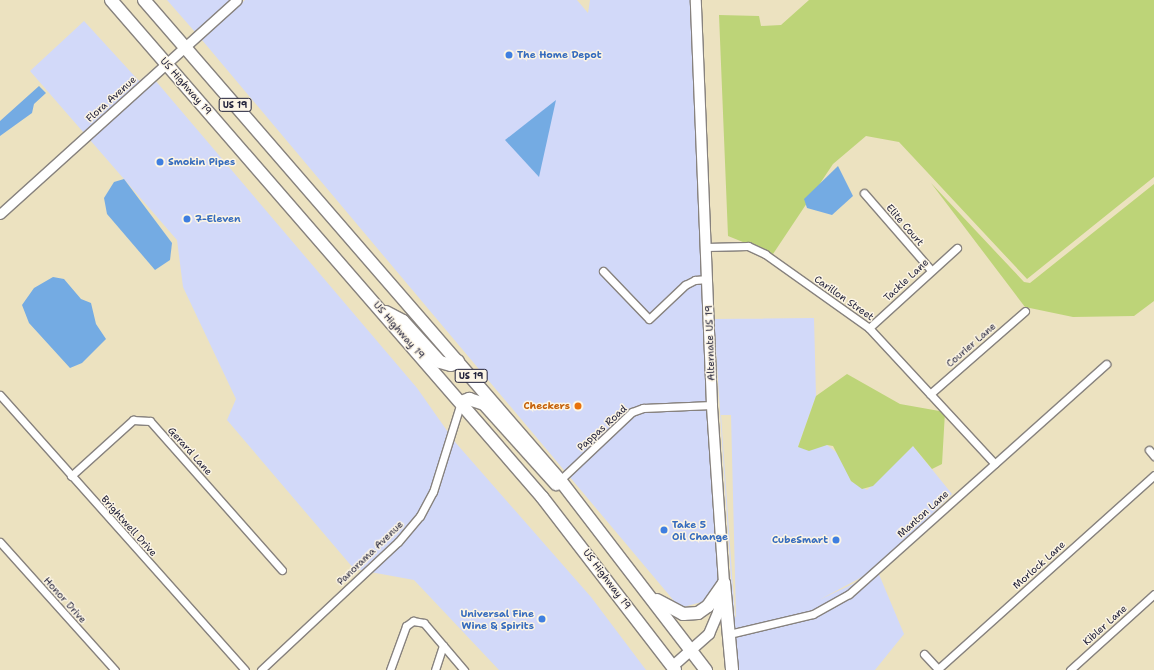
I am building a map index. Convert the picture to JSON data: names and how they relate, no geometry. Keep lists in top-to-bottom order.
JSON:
{
  "streets": {
    "highway": ["US Highway 19", "US 19"],
    "main road": ["Alternate US 19"],
    "street": [
      "Flora Avenue",
      "Elite Court",
      "Tackle Lane",
      "Carillon Street",
      "Courier Lane",
      "Pappas Road",
      "Gerard Lane",
      "Manton Lane",
      "Brightwell Drive",
      "Panorama Avenue",
      "Morlock Lane",
      "Honor Drive",
      "Kibler Lane"
    ]
  },
  "crossings": [
    ["US Highway 19", "Flora Avenue"],
    ["US Highway 19", "Alternate US 19"],
    ["US Highway 19", "Panorama Avenue"],
    ["Flora Avenue", "US 19"],
    ["US 19", "Alternate US 19"],
    ["US 19", "Pappas Road"],
    ["Elite Court", "Tackle Lane"],
    ["Tackle Lane", "Carillon Street"],
    ["Carillon Street", "Alternate US 19"],
    ["Carillon Street", "Courier Lane"],
    ["Carillon Street", "Manton Lane"],
    ["Alternate US 19", "Pappas Road"],
    ["Gerard Lane", "Brightwell Drive"]
  ],
  "places": [
    "The Home Depot",
    "Smokin Pipes",
    "7-Eleven",
    "Checkers",
    "Take 5 Oil Change",
    "CubeSmart",
    "Universal Fine Wine & Spirits"
  ]
}
